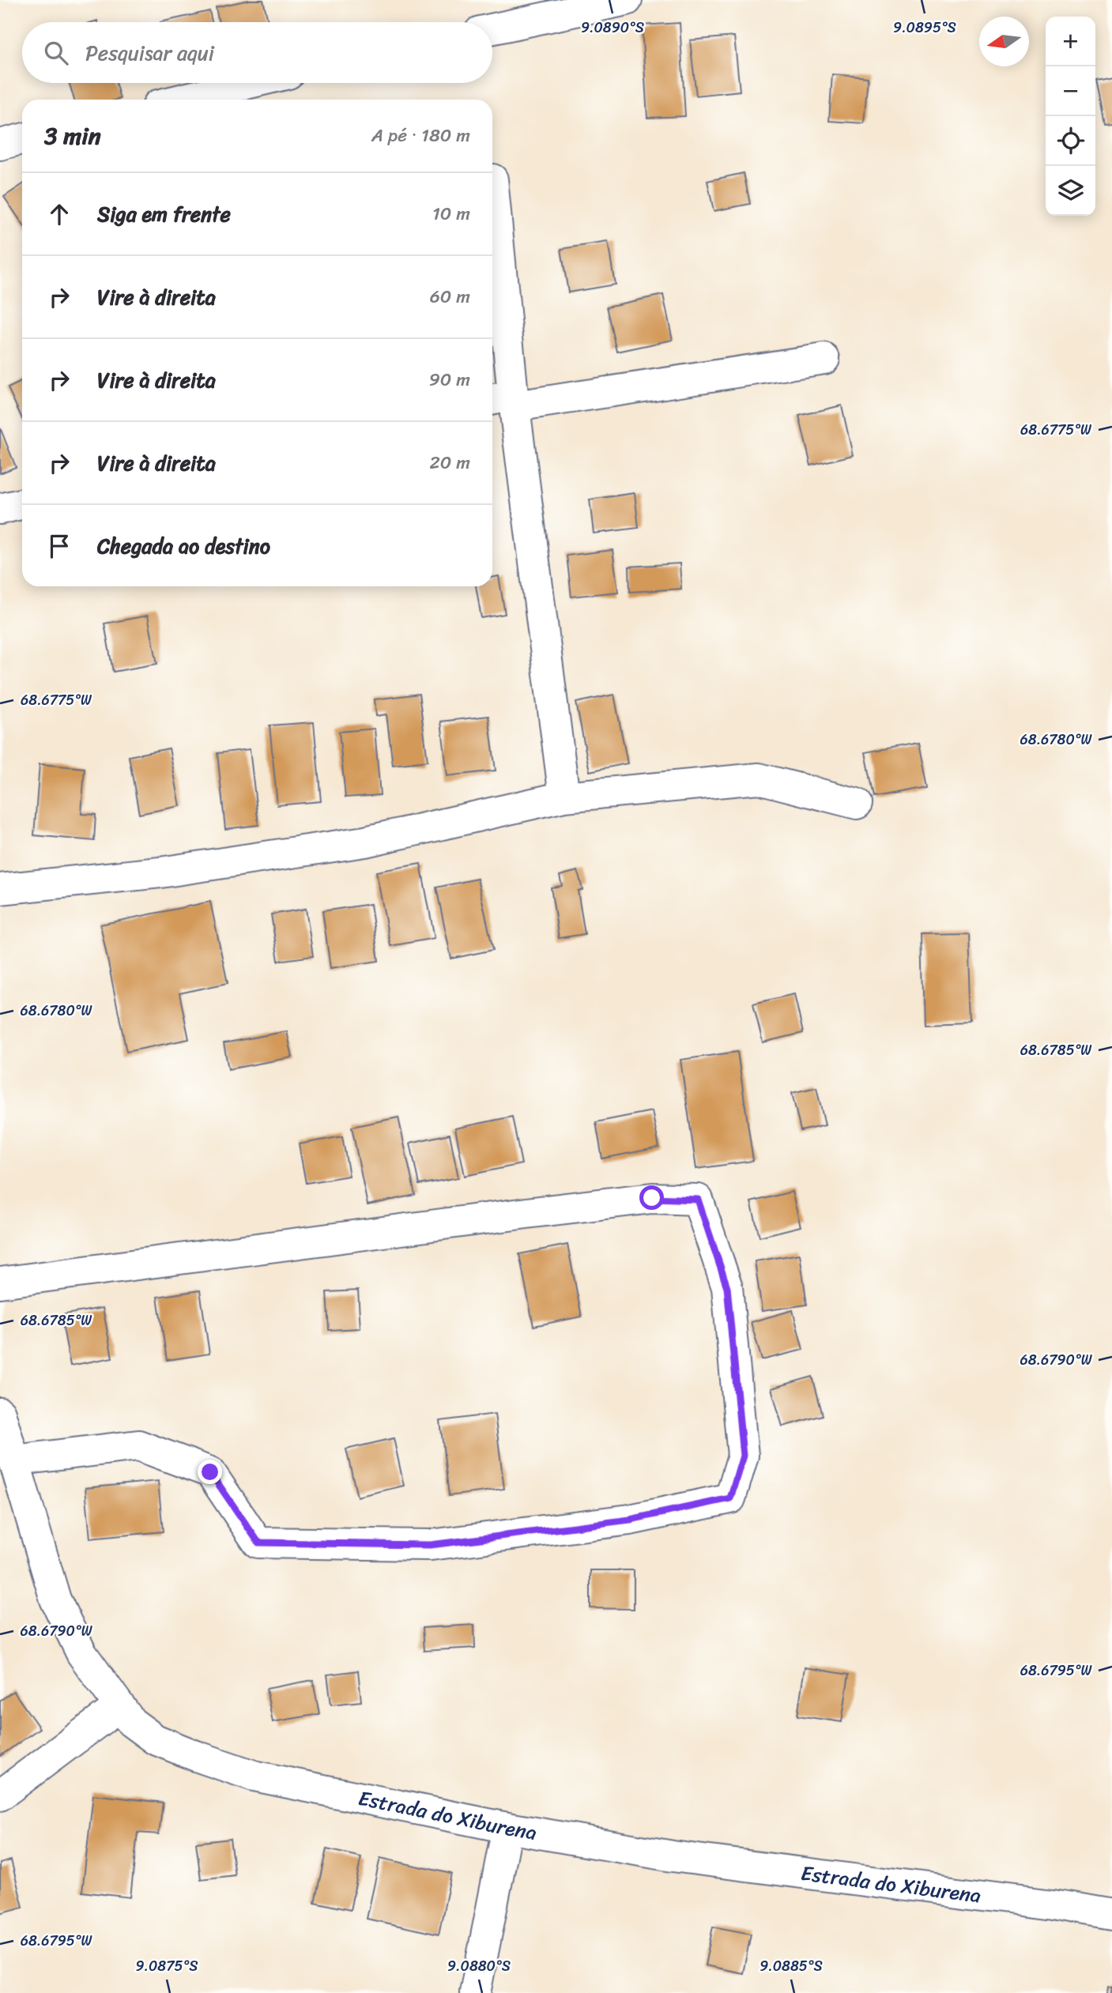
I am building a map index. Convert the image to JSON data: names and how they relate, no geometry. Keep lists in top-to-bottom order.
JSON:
{
  "streets": {
    "street": ["Estrada do Xiburena"]
  },
  "north": "left",
  "page": {
    "map_buttons": ["+", "−"],
    "search": "Pesquisar aqui",
    "heading": ["3 min", "A pé · 180 m"],
    "list": [
      ["Siga em frente", "10 m"],
      ["Vire à direita", "60 m"],
      ["Vire à direita", "90 m"],
      ["Vire à direita", "20 m"],
      "Chegada ao destino"
    ]
  },
  "coordinates": [
    "9.0890°S",
    "9.0895°S",
    "68.6775°W",
    "68.6780°W",
    "68.6785°W",
    "68.6790°W",
    "68.6795°W",
    "9.0875°S",
    "9.0880°S",
    "9.0885°S"
  ]
}
